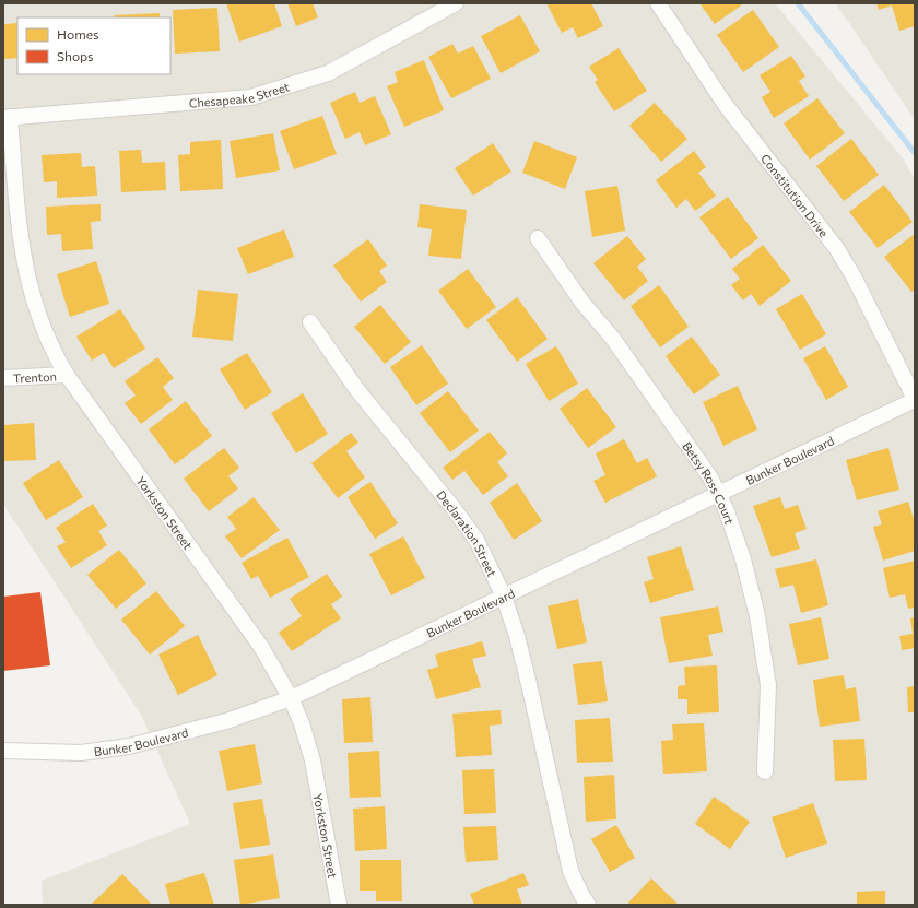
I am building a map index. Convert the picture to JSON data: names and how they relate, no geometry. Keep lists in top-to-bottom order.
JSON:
{
  "streets": {
    "street": [
      "Chesapeake Street",
      "Constitution Drive",
      "Trenton",
      "Bunker Boulevard",
      "Betsy Ross Court",
      "Yorkston Street",
      "Declaration Street"
    ]
  },
  "crossings": [
    ["Chesapeake Street", "Yorkston Street"],
    ["Constitution Drive", "Bunker Boulevard"],
    ["Trenton", "Yorkston Street"],
    ["Bunker Boulevard", "Betsy Ross Court"],
    ["Bunker Boulevard", "Yorkston Street"],
    ["Bunker Boulevard", "Declaration Street"]
  ],
  "legend": ["Homes", "Shops"]
}
